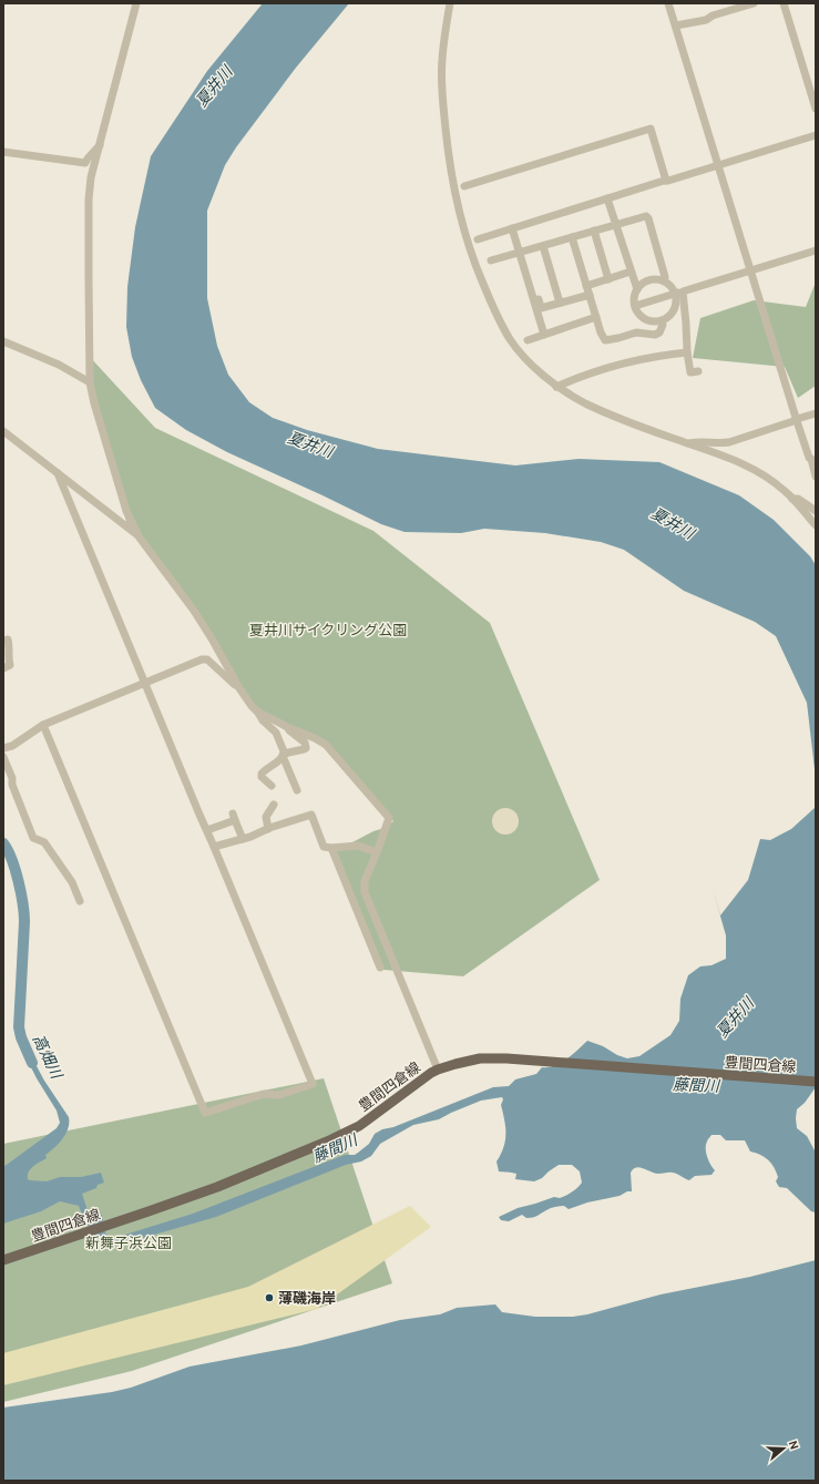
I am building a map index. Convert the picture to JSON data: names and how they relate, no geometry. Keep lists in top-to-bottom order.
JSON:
{
  "streets": {
    "main road": ["豊間四倉線"]
  },
  "water": ["夏井川", "高畑川", "藤間川"],
  "parks": ["夏井川サイクリング公園", "新舞子浜公園"],
  "places": ["薄磯海岸"],
  "north": "right"
}
